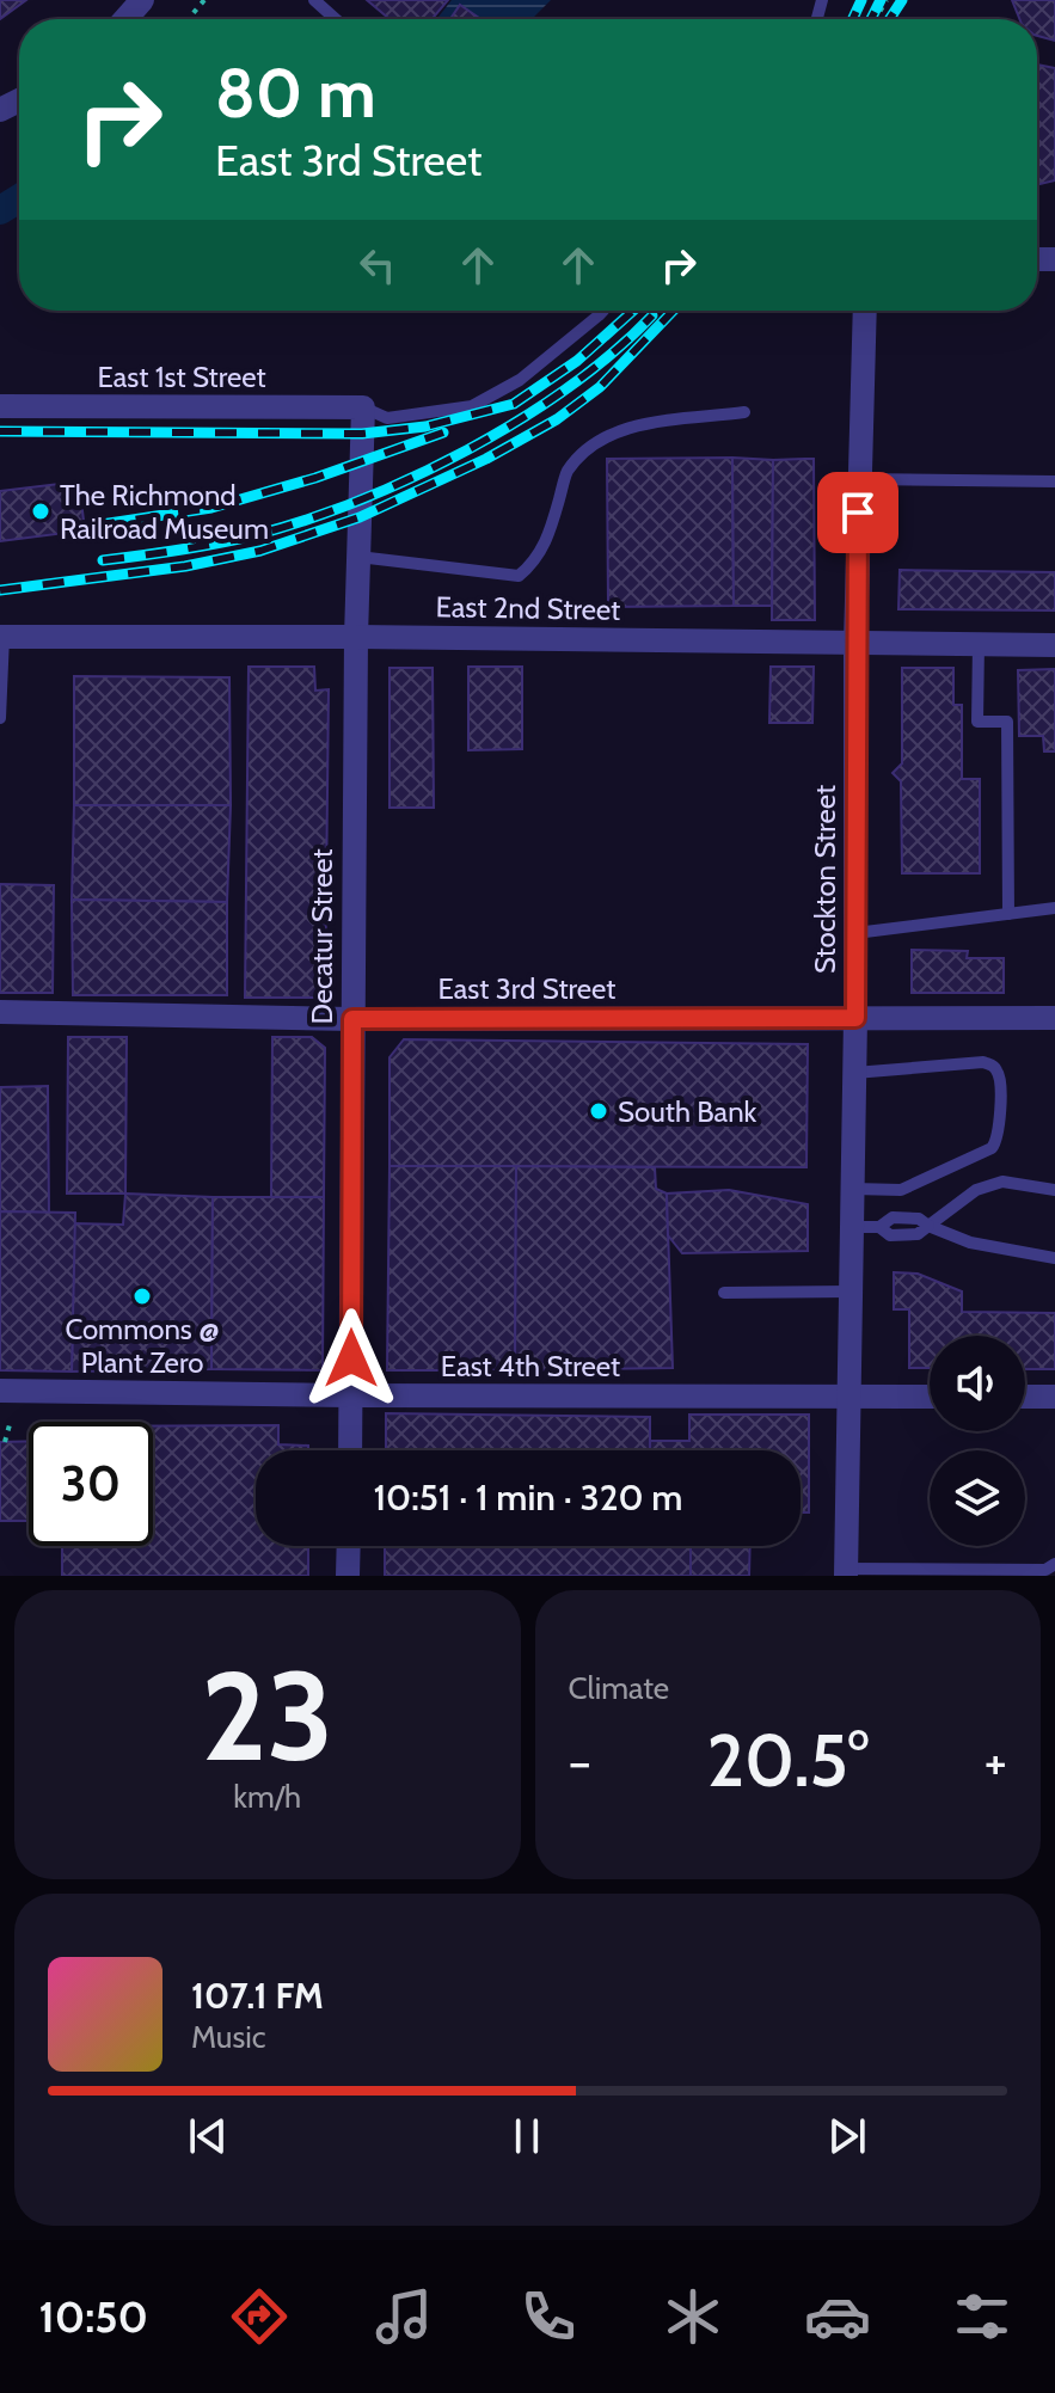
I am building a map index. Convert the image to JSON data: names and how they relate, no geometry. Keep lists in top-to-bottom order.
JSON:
{
  "streets": {
    "street": [
      "East 1st Street",
      "East 2nd Street",
      "Stockton Street",
      "Decatur Street",
      "East 3rd Street",
      "East 4th Street"
    ]
  },
  "crossings": [
    ["East 1st Street", "Decatur Street"],
    ["East 2nd Street", "Stockton Street"],
    ["East 2nd Street", "Decatur Street"],
    ["Stockton Street", "East 3rd Street"],
    ["Stockton Street", "East 4th Street"],
    ["Decatur Street", "East 3rd Street"],
    ["Decatur Street", "East 4th Street"]
  ],
  "places": ["The Richmond Railroad Museum", "South Bank", "Commons @ Plant Zero"],
  "page": {
    "turn": ["80 m", "East 3rd Street"],
    "limit": "30",
    "trip": "10:51 · 1 min · 320 m",
    "tile": [
      ["23", "km/h"],
      "Climate"
    ],
    "heat": ["−", "20.5°", "+"],
    "song": ["107.1 FM", "Music"],
    "tabs": "10:50"
  }
}
